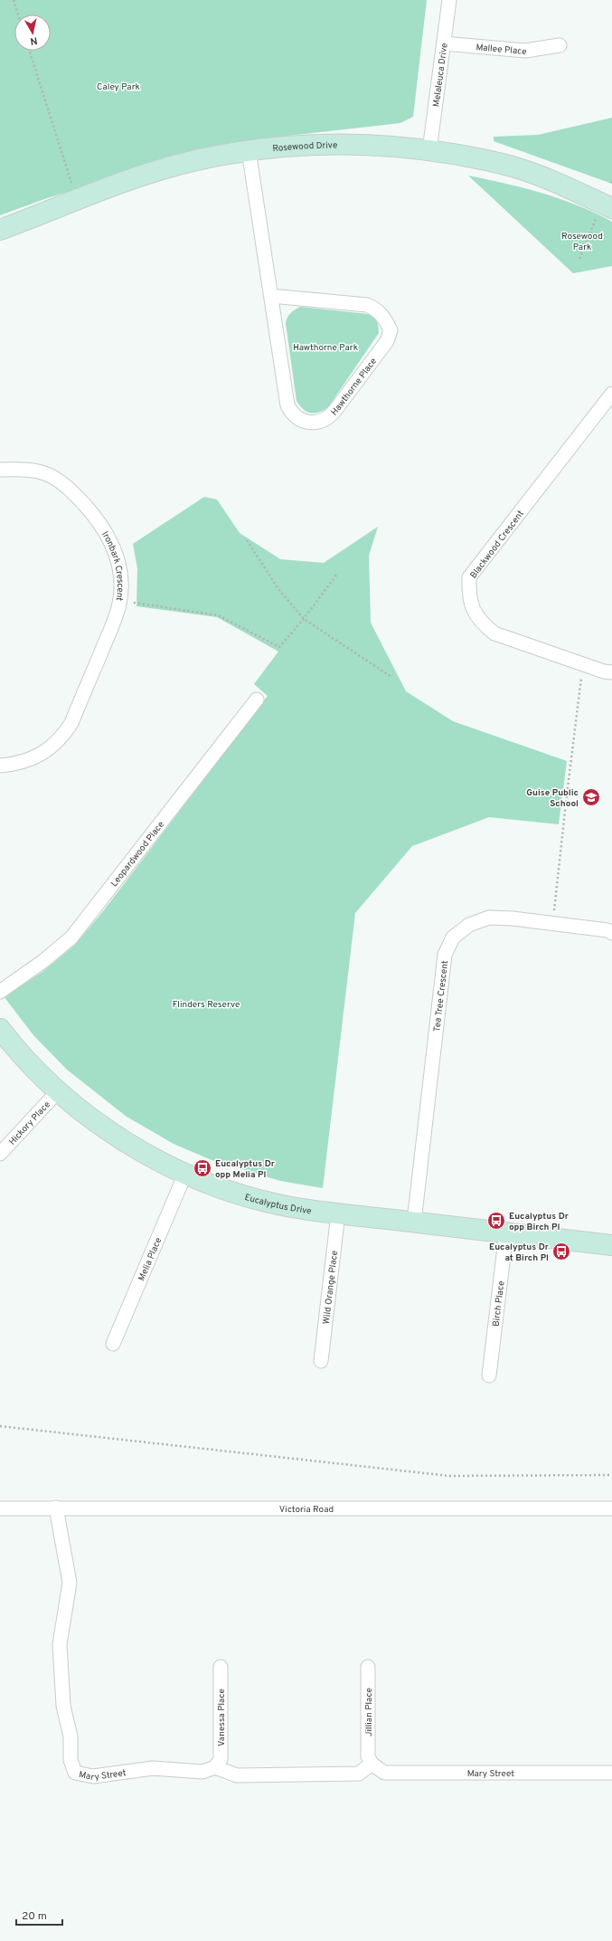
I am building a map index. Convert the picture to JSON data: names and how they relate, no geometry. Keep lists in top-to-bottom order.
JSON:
{
  "streets": {
    "street": [
      "Mallee Place",
      "Melaleuca Drive",
      "Rosewood Drive",
      "Hawthorne Place",
      "Blackwood Crescent",
      "Ironbark Crescent",
      "Leopardwood Place",
      "Tea Tree Crescent",
      "Hickory Place",
      "Eucalyptus Drive",
      "Melia Place",
      "Wild Orange Place",
      "Birch Place",
      "Victoria Road",
      "Jillian Place",
      "Vanessa Place",
      "Mary Street"
    ]
  },
  "crossings": [
    ["Mallee Place", "Melaleuca Drive"],
    ["Melaleuca Drive", "Rosewood Drive"],
    ["Rosewood Drive", "Hawthorne Place"],
    ["Tea Tree Crescent", "Eucalyptus Drive"],
    ["Hickory Place", "Eucalyptus Drive"],
    ["Eucalyptus Drive", "Melia Place"],
    ["Eucalyptus Drive", "Wild Orange Place"],
    ["Eucalyptus Drive", "Birch Place"],
    ["Victoria Road", "Mary Street"],
    ["Jillian Place", "Mary Street"],
    ["Vanessa Place", "Mary Street"]
  ],
  "parks": [
    "Caley Park",
    "Rosewood Park",
    "Hawthorne Park",
    "Flinders Reserve"
  ],
  "places": {
    "school or university": ["Guise Public School"],
    "bus stop": ["Eucalyptus Dr opp Melia Pl", "Eucalyptus Dr opp Birch Pl", "Eucalyptus Dr at Birch Pl"]
  },
  "scale_bar": "20 m",
  "north": "bottom"
}
